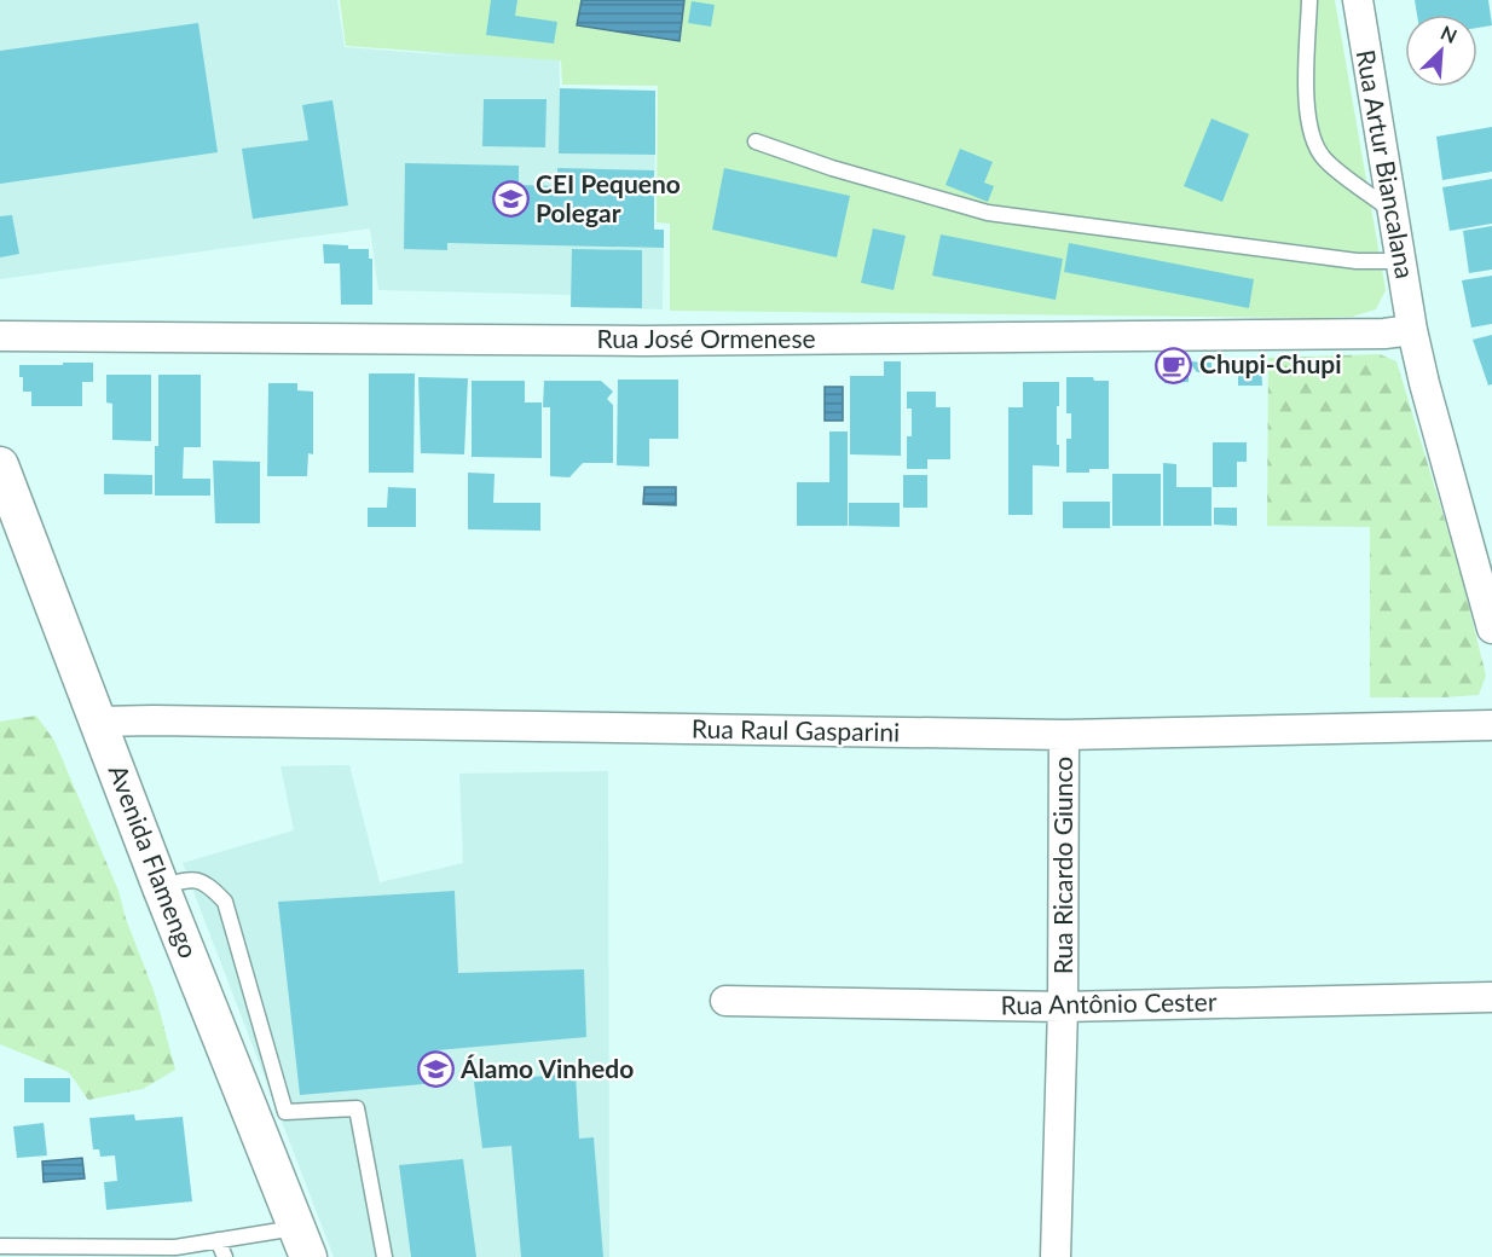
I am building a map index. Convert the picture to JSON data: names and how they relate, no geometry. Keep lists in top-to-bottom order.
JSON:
{
  "streets": {
    "street": [
      "Rua Artur Biancalana",
      "Rua José Ormenese",
      "Rua Raul Gasparini",
      "Avenida Flamengo",
      "Rua Ricardo Giunco",
      "Rua Antônio Cester"
    ]
  },
  "crossings": [
    ["Rua Artur Biancalana", "Rua José Ormenese"],
    ["Rua Raul Gasparini", "Avenida Flamengo"],
    ["Rua Raul Gasparini", "Rua Ricardo Giunco"],
    ["Rua Ricardo Giunco", "Rua Antônio Cester"]
  ],
  "places": {
    "school or university": ["CEI Pequeno Polegar", "Álamo Vinhedo"],
    "cafe": ["Chupi-Chupi"]
  },
  "north": "top right"
}
